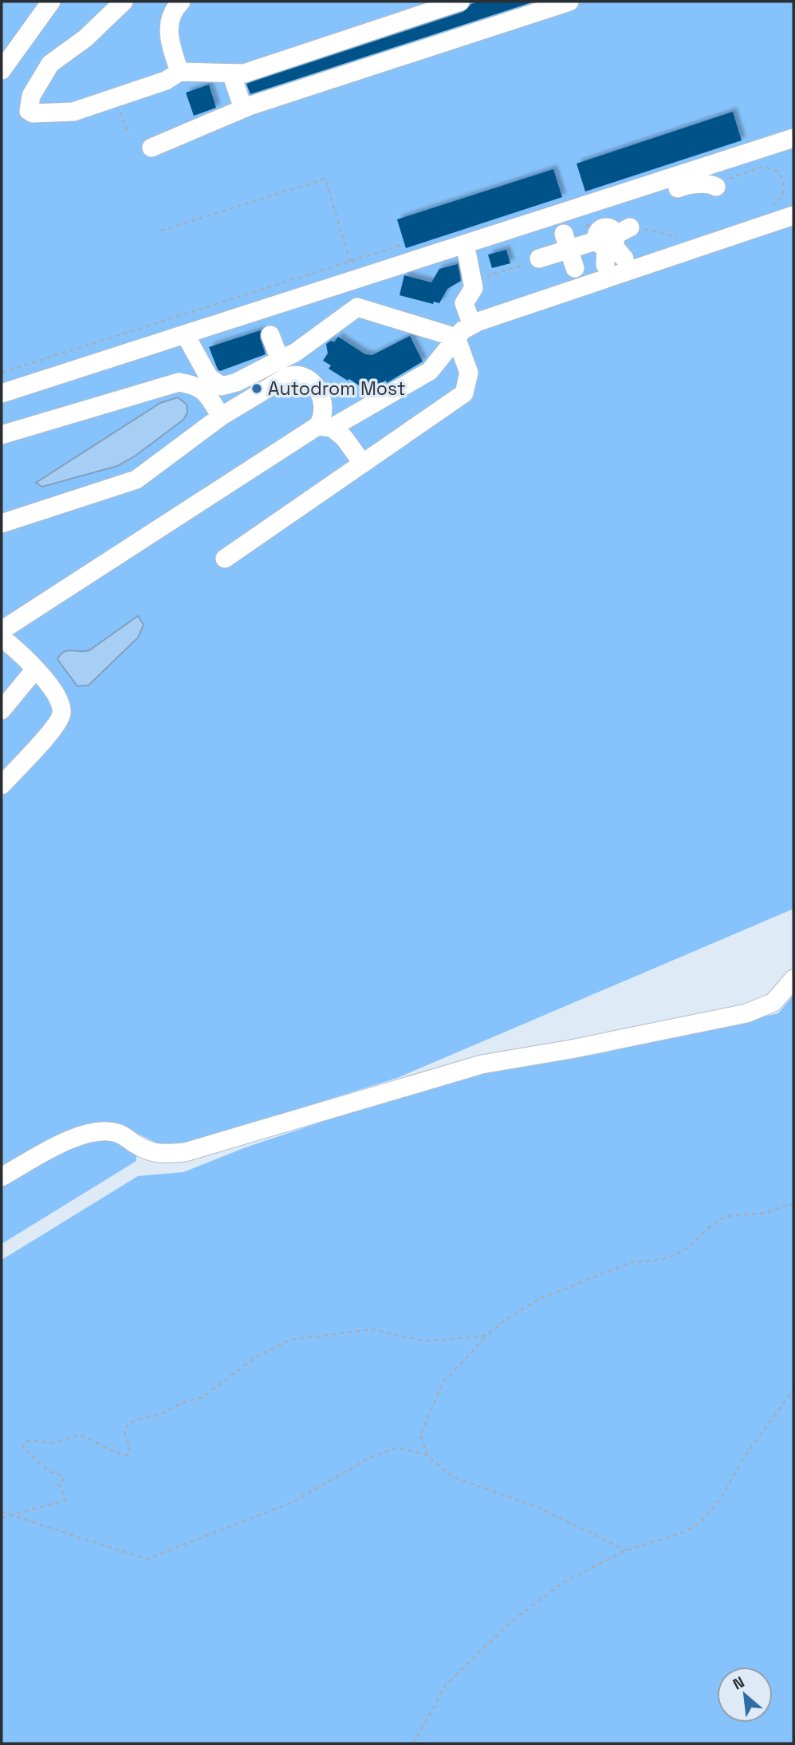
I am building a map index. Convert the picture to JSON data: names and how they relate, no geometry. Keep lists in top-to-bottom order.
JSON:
{
  "places": ["Autodrom Most"],
  "north": "top left"
}
